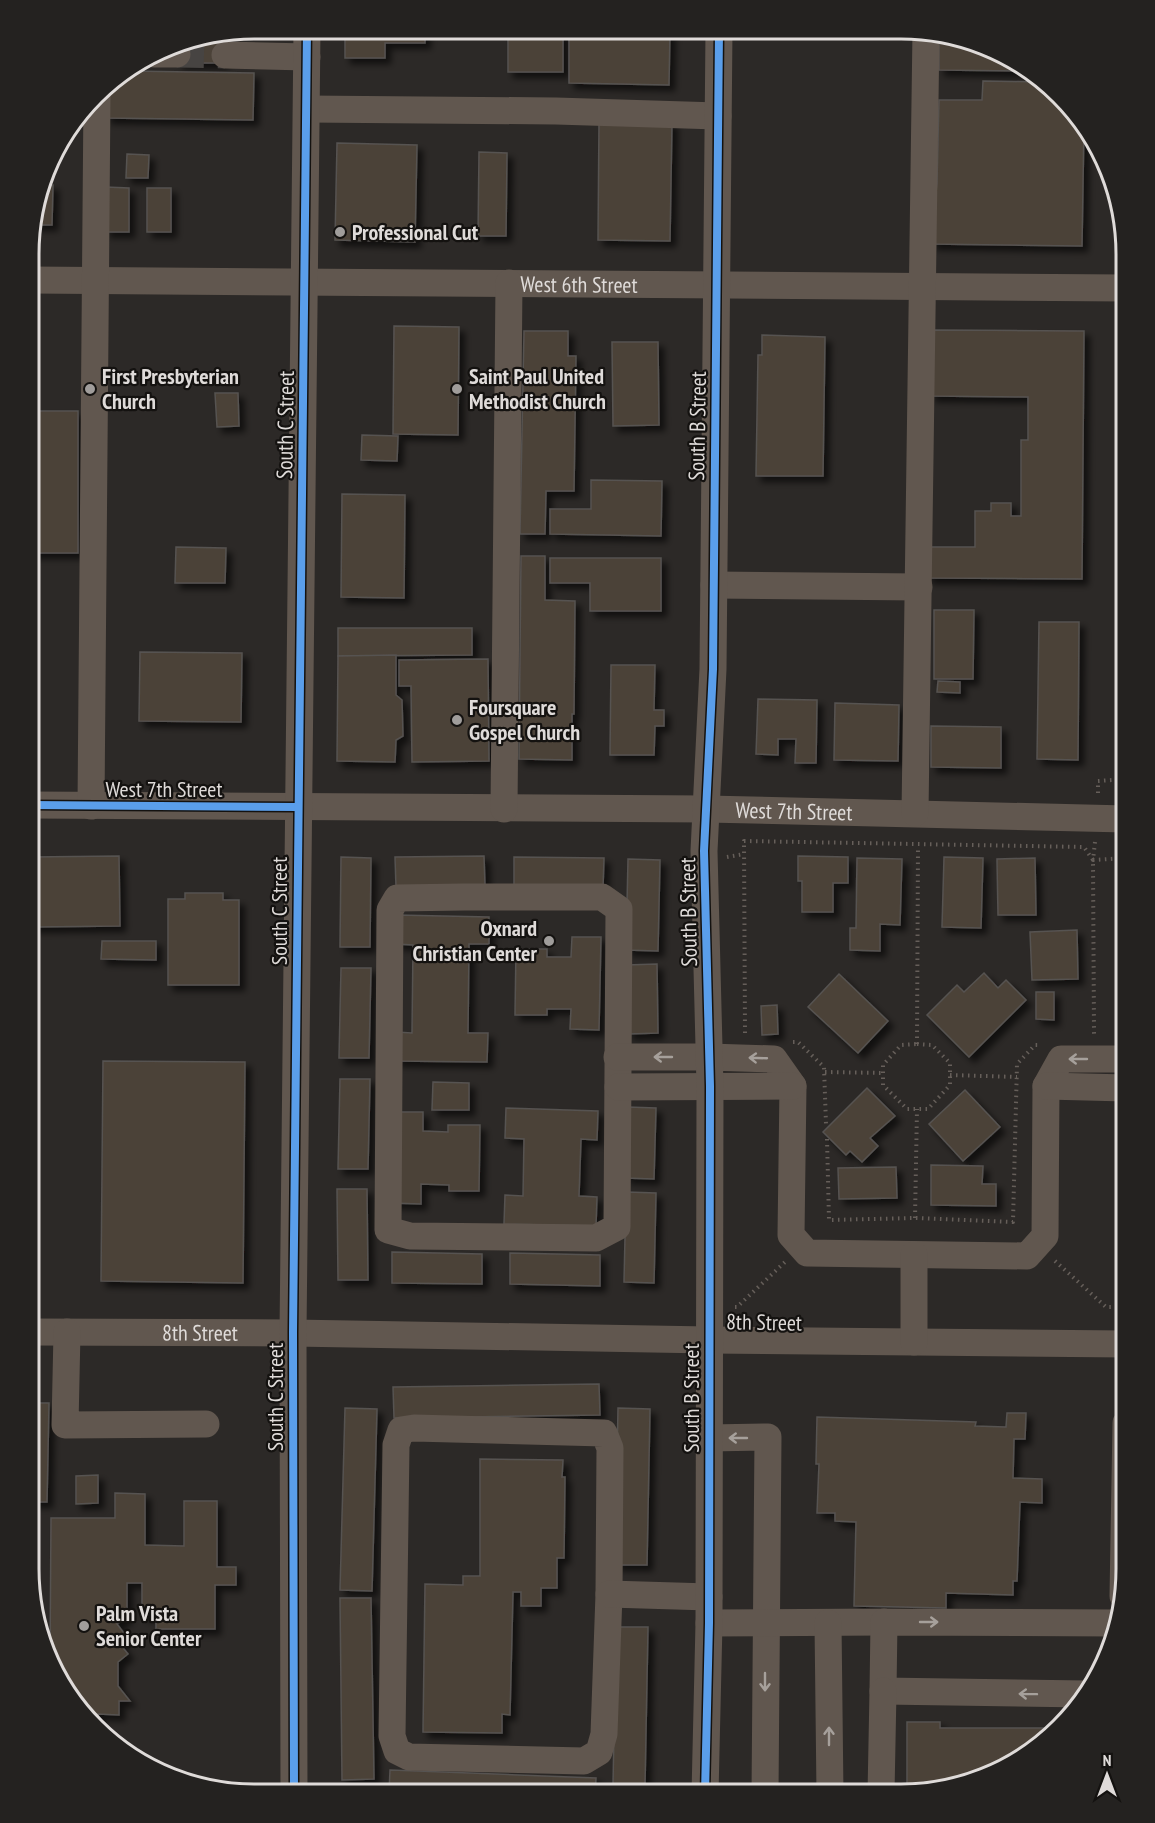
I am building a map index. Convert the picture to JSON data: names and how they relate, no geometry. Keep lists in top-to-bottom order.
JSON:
{
  "streets": {
    "street": [
      "West 6th Street",
      "South C Street",
      "South B Street",
      "West 7th Street",
      "8th Street"
    ]
  },
  "crossings": [
    ["West 6th Street", "South C Street"],
    ["West 6th Street", "South B Street"],
    ["South C Street", "West 7th Street"],
    ["South C Street", "8th Street"],
    ["South B Street", "West 7th Street"],
    ["South B Street", "8th Street"]
  ],
  "places": [
    "Professional Cut",
    "First Presbyterian Church",
    "Saint Paul United Methodist Church",
    "Foursquare Gospel Church",
    "Oxnard Christian Center",
    "Palm Vista Senior Center"
  ],
  "north": "top"
}
